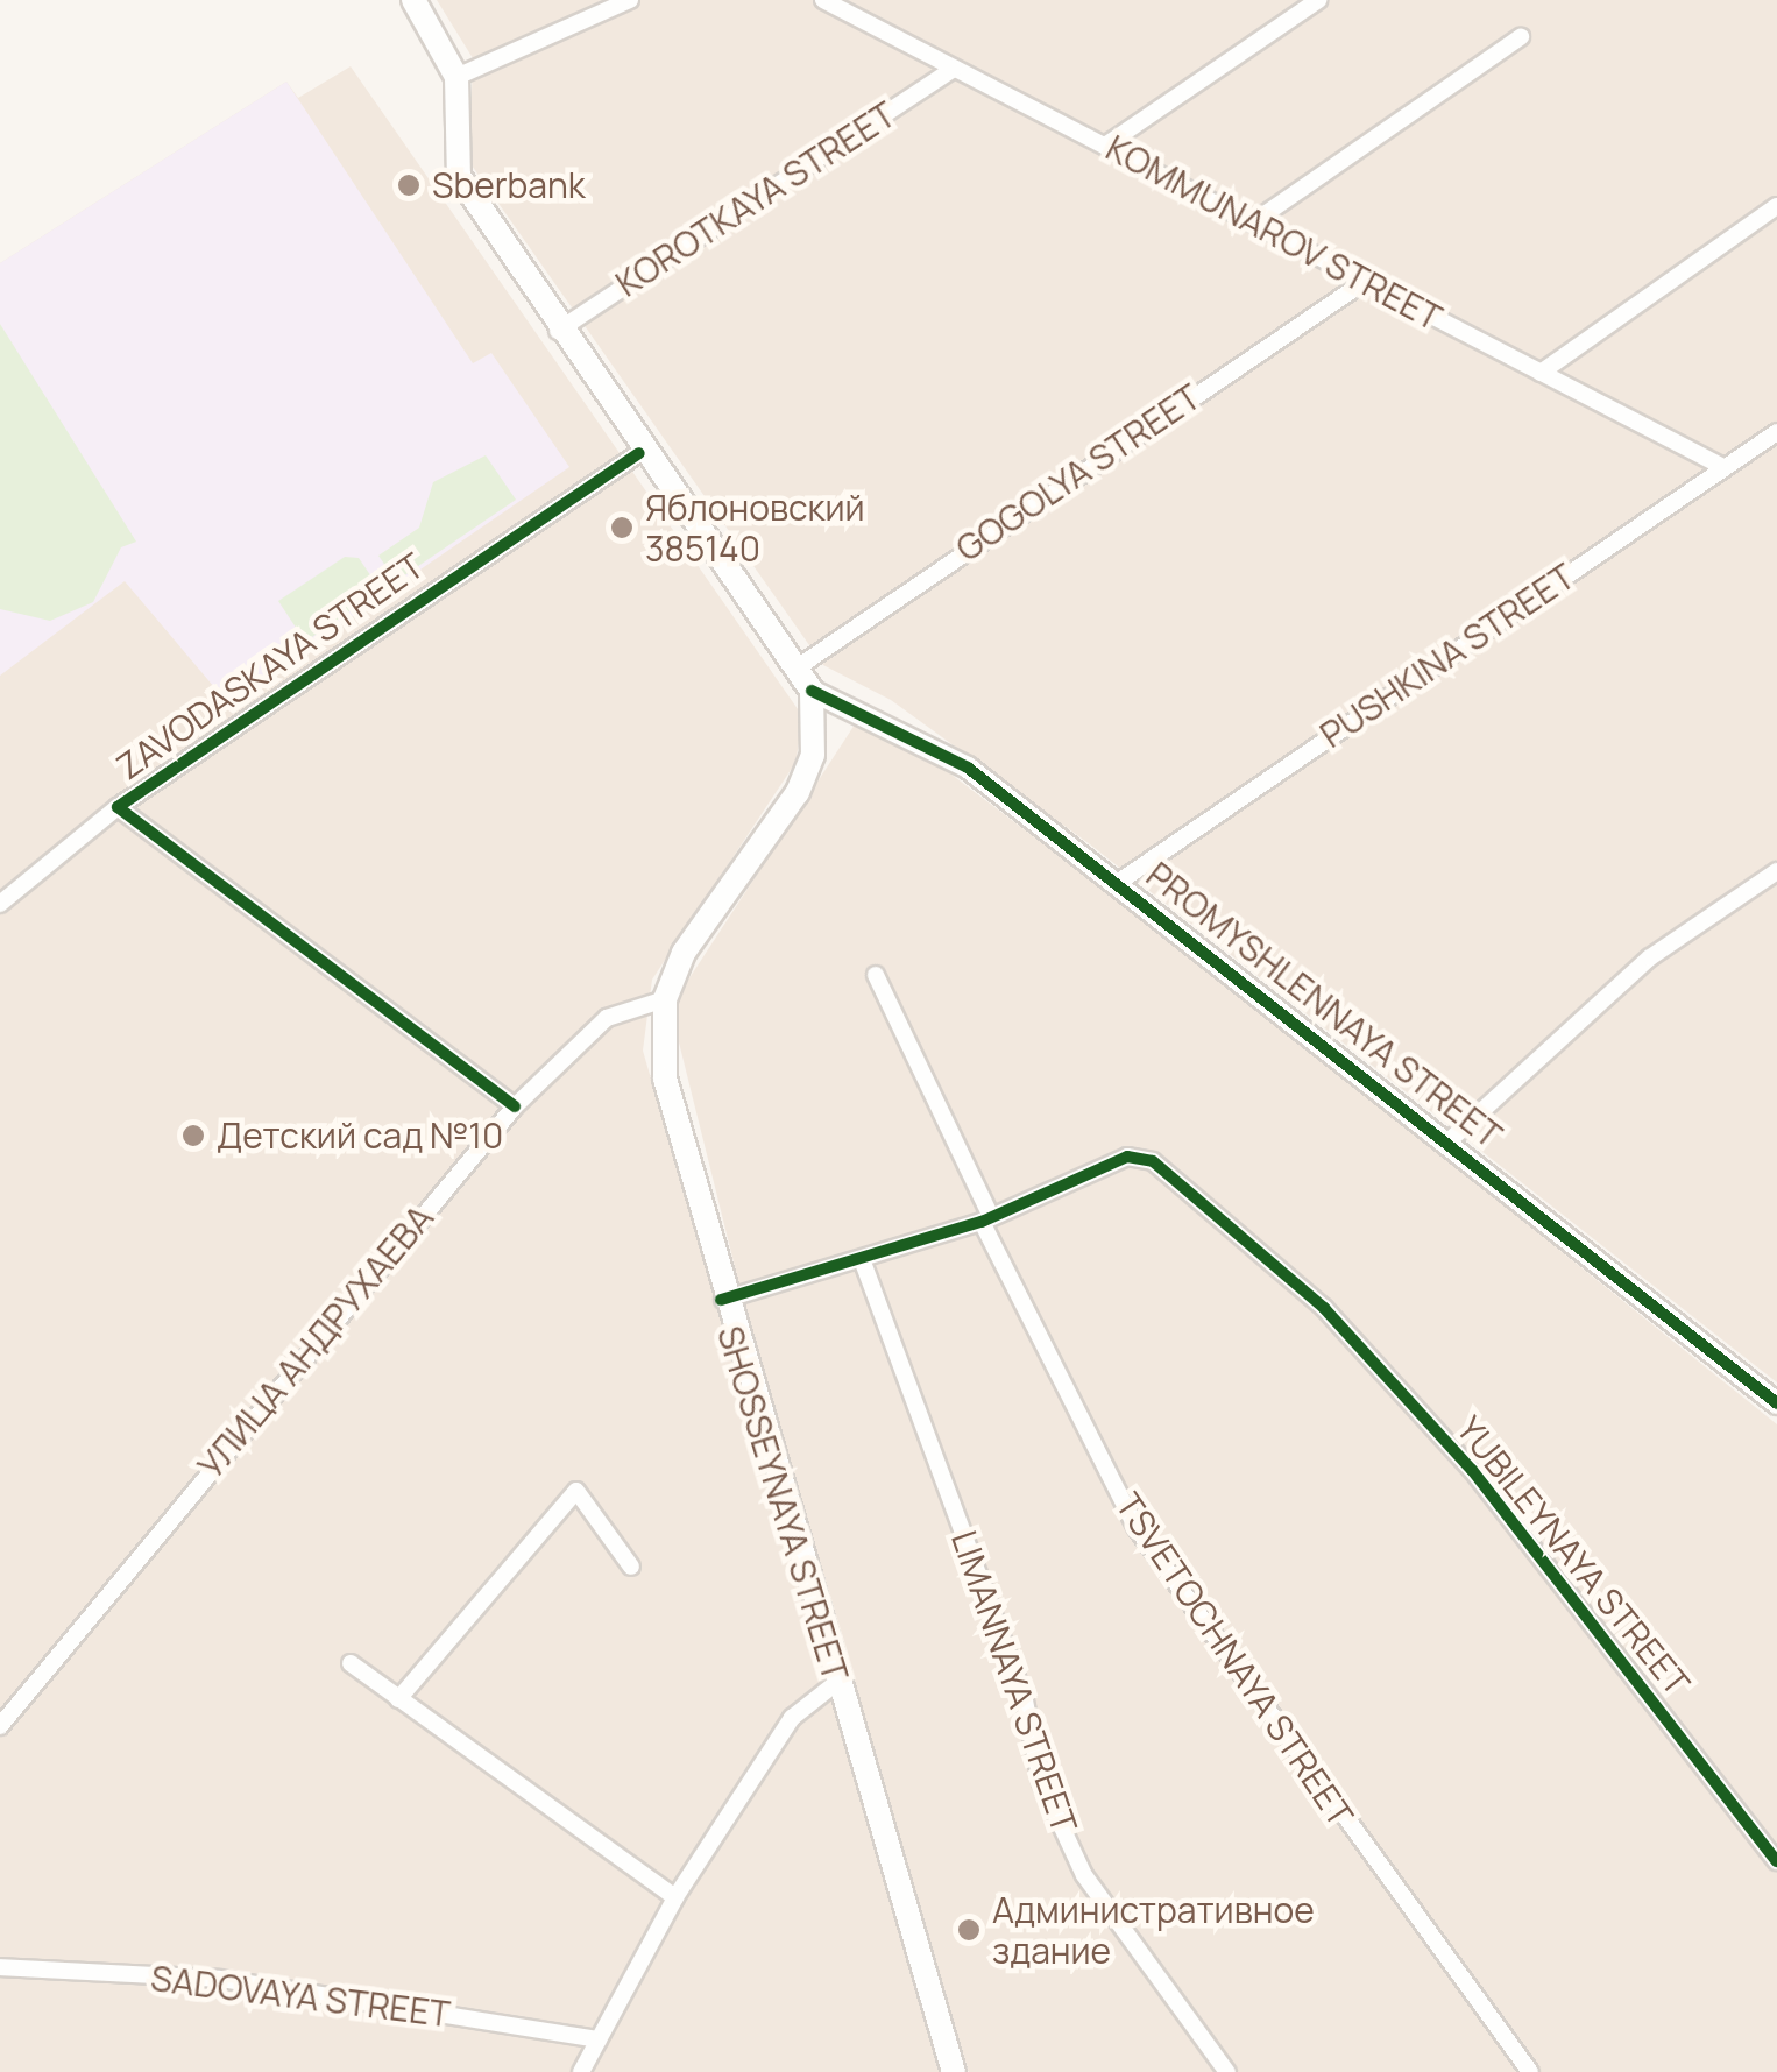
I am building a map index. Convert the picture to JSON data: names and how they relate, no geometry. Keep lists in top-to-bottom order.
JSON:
{
  "streets": {
    "main road": ["PROMYSHLENNAYA STREET", "SHOSSEYNAYA STREET"],
    "street": [
      "KOROTKAYA STREET",
      "KOMMUNAROV STREET",
      "GOGOLYA STREET",
      "PUSHKINA STREET",
      "ZAVODASKAYA STREET",
      "УЛИЦА АНДРУХАЕВА",
      "YUBILEYNAYA STREET",
      "TSVETOCHNAYA STREET",
      "LIMANNAYA STREET",
      "SADOVAYA STREET"
    ]
  },
  "crossings": [
    ["KOROTKAYA STREET", "KOMMUNAROV STREET"],
    ["KOROTKAYA STREET", "PROMYSHLENNAYA STREET"],
    ["KOMMUNAROV STREET", "GOGOLYA STREET"],
    ["KOMMUNAROV STREET", "PUSHKINA STREET"],
    ["GOGOLYA STREET", "PROMYSHLENNAYA STREET"],
    ["PUSHKINA STREET", "PROMYSHLENNAYA STREET"],
    ["ZAVODASKAYA STREET", "PROMYSHLENNAYA STREET"],
    ["ZAVODASKAYA STREET", "УЛИЦА АНДРУХАЕВА"],
    ["PROMYSHLENNAYA STREET", "SHOSSEYNAYA STREET"],
    ["УЛИЦА АНДРУХАЕВА", "SHOSSEYNAYA STREET"],
    ["YUBILEYNAYA STREET", "TSVETOCHNAYA STREET"]
  ],
  "places": [
    "Sberbank",
    "Яблоновский 385140",
    "Детский сад №10",
    "Административное здание"
  ]
}
